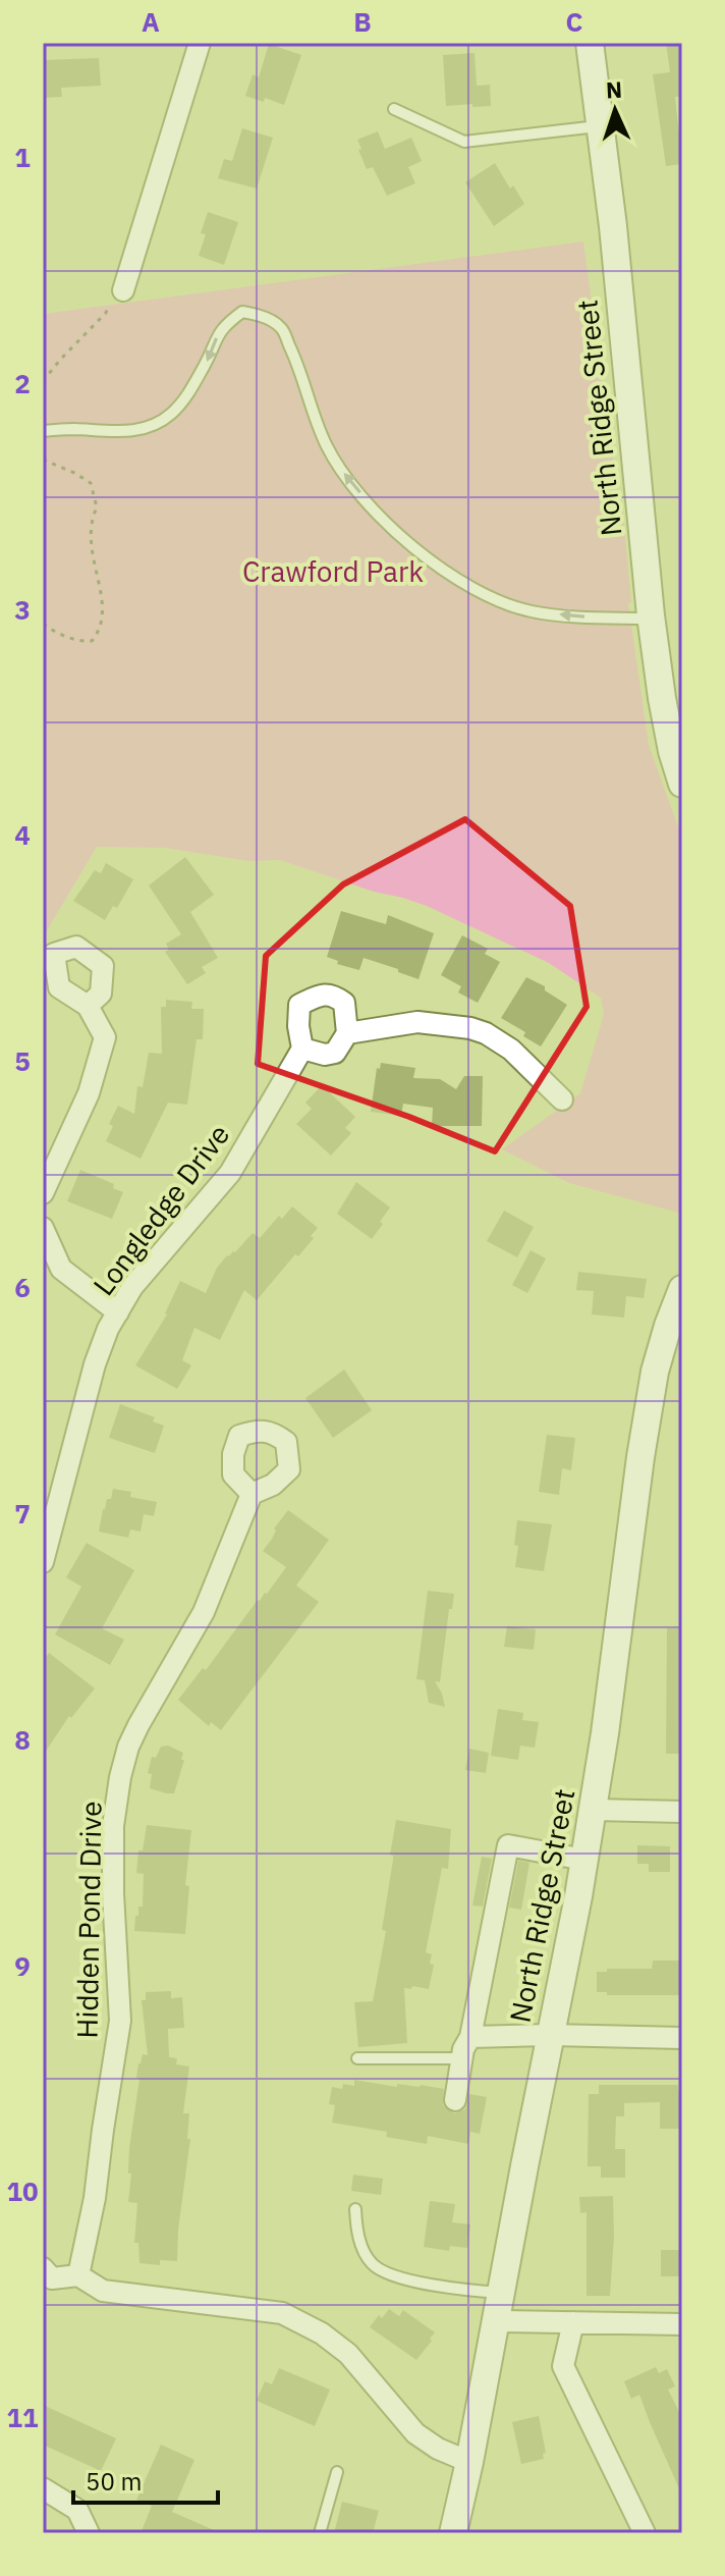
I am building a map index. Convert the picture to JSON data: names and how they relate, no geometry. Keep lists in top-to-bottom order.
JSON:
{
  "streets": {
    "street": ["North Ridge Street", "Longledge Drive", "Hidden Pond Drive"]
  },
  "parks": ["Crawford Park"],
  "scale_bar": "50 m",
  "north": "top",
  "grid": {
    "columns": ["A", "B", "C"],
    "rows": [
      "1",
      "2",
      "3",
      "4",
      "5",
      "6",
      "7",
      "8",
      "9",
      "10",
      "11"
    ]
  }
}
